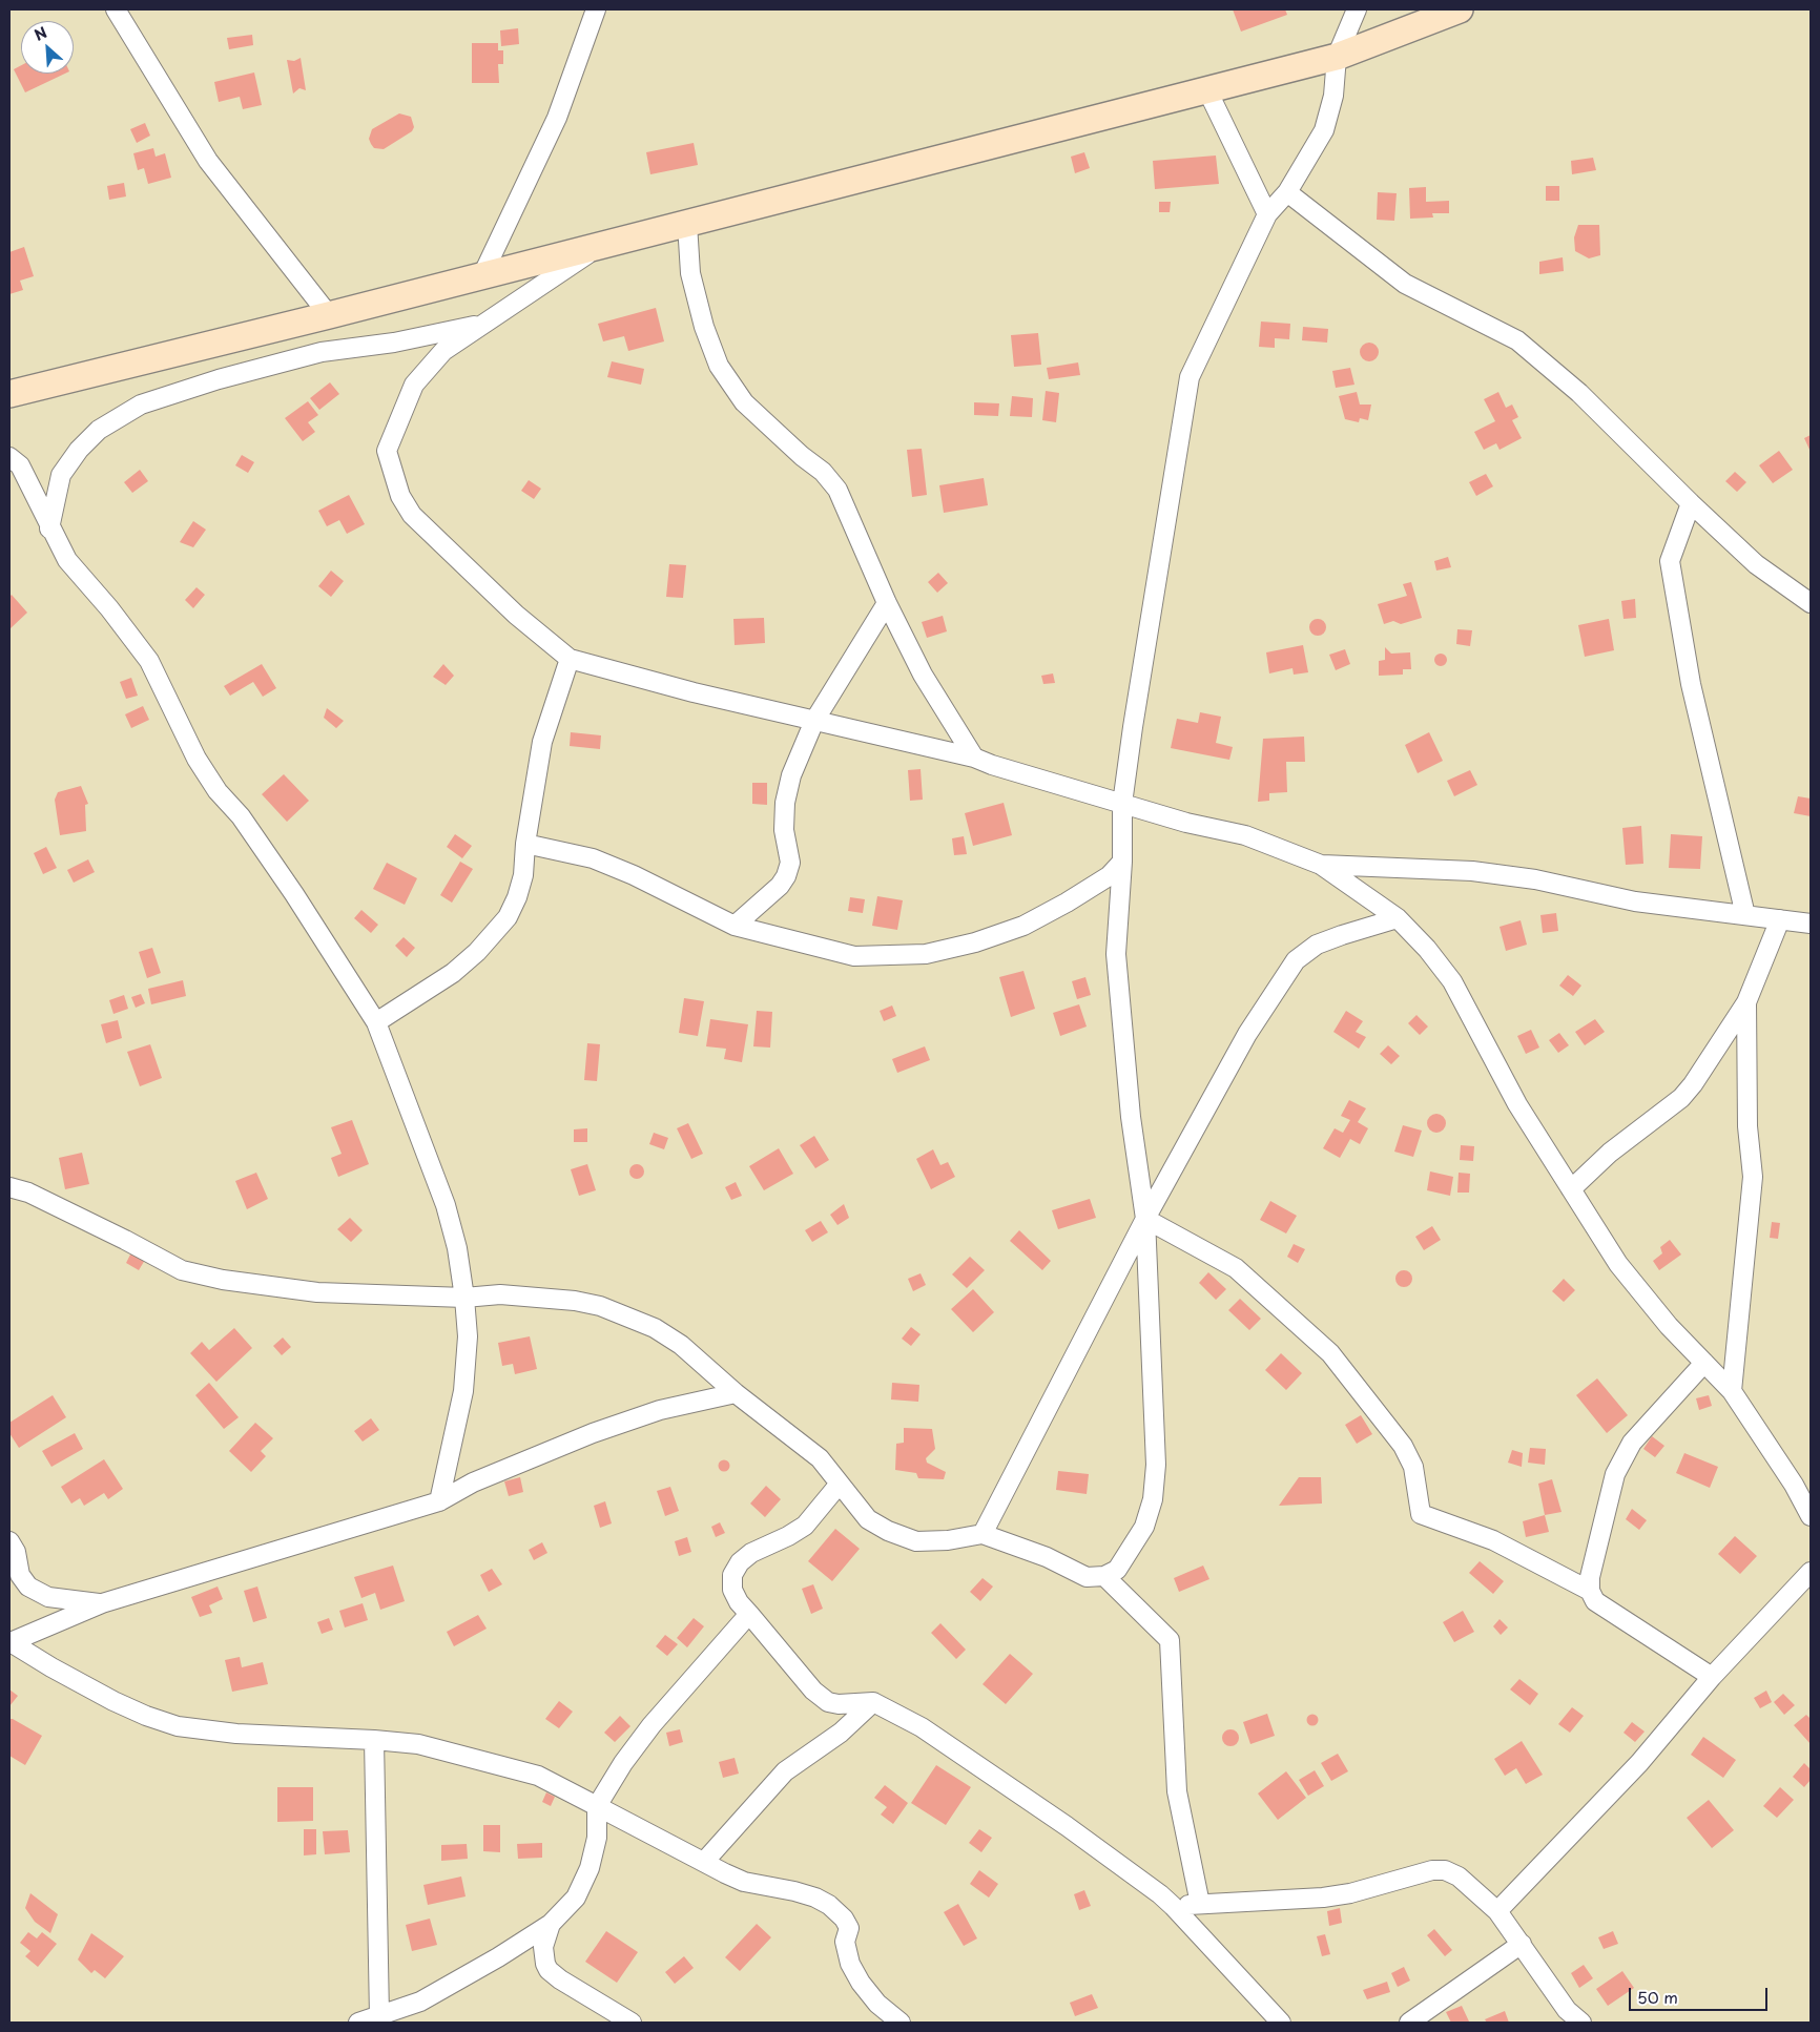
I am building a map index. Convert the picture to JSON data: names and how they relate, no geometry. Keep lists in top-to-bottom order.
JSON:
{
  "scale_bar": "50 m",
  "north": "top left"
}
